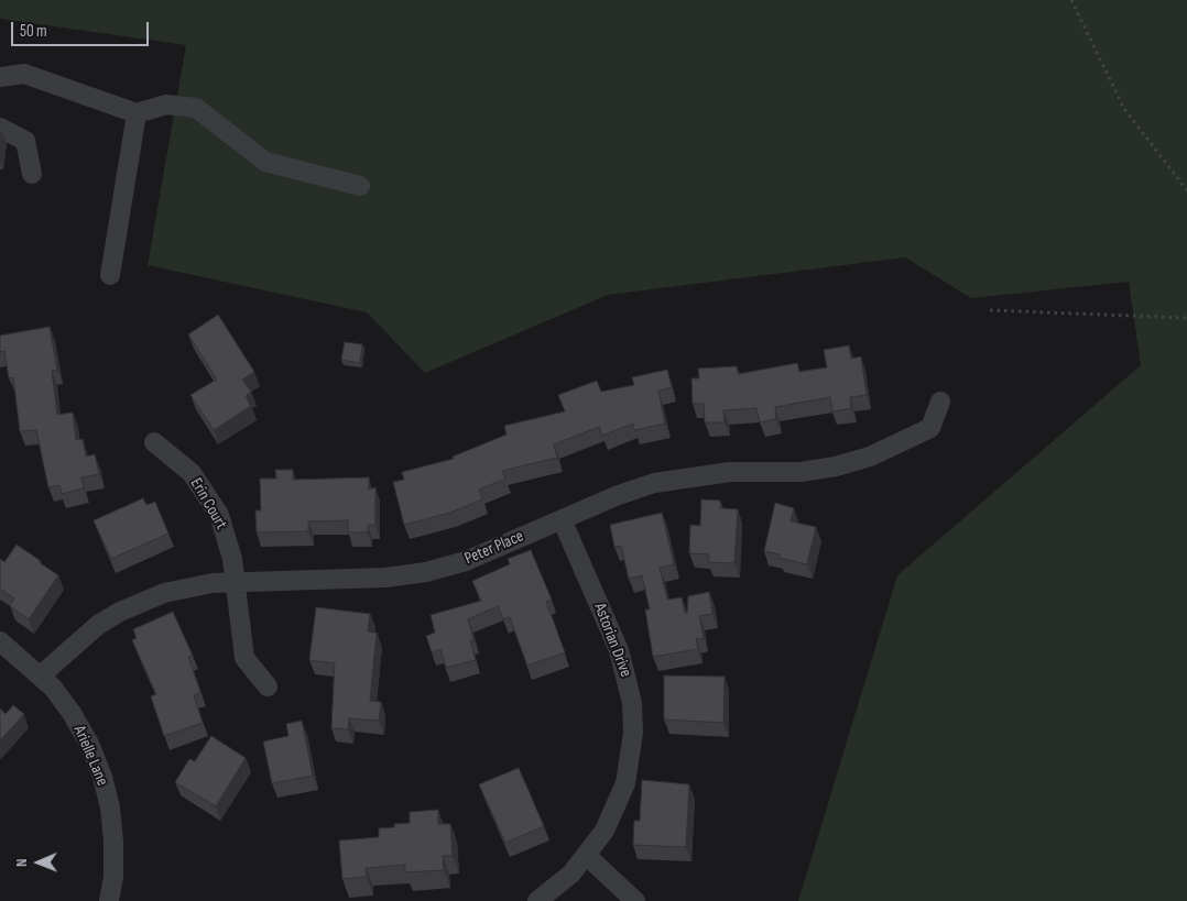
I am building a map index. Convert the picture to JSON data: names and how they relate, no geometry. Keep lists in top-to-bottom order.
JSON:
{
  "streets": {
    "street": [
      "Erin Court",
      "Peter Place",
      "Astorian Drive",
      "Arielle Lane"
    ]
  },
  "crossings": [
    ["Erin Court", "Peter Place"],
    ["Peter Place", "Astorian Drive"],
    ["Peter Place", "Arielle Lane"]
  ],
  "scale_bar": "50 m",
  "north": "left"
}
